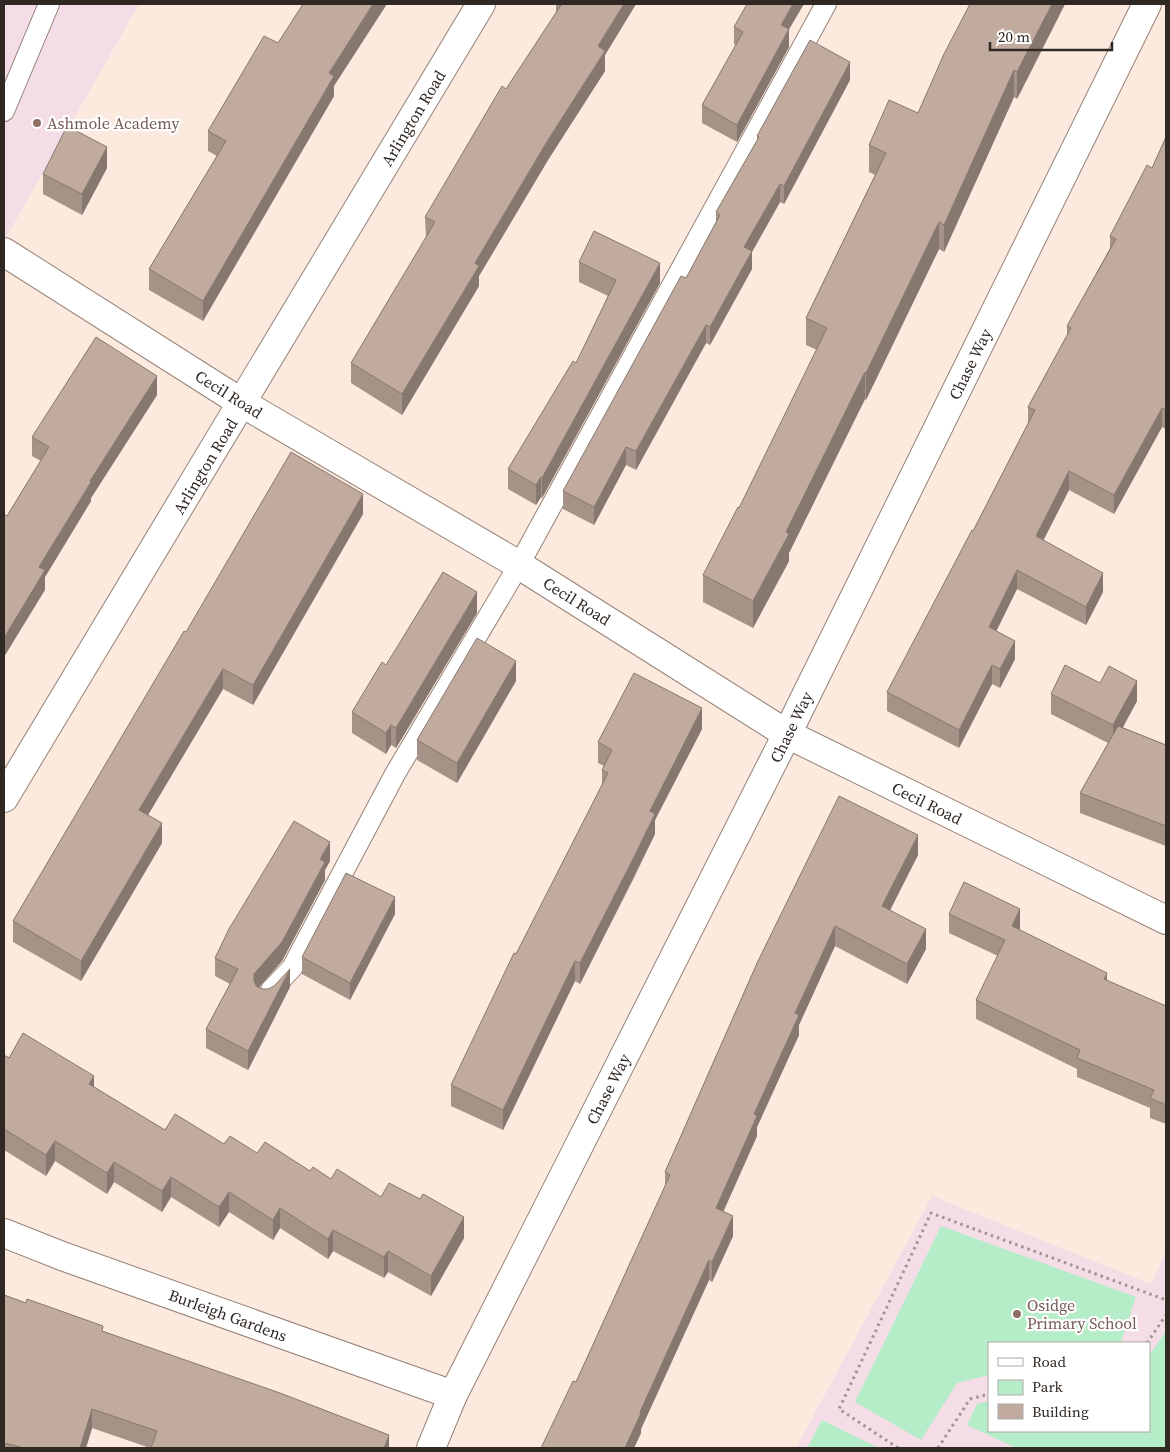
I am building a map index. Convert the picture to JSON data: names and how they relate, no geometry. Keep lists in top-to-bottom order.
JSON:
{
  "streets": {
    "street": [
      "Arlington Road",
      "Chase Way",
      "Cecil Road",
      "Burleigh Gardens"
    ]
  },
  "crossings": [
    ["Arlington Road", "Cecil Road"],
    ["Chase Way", "Cecil Road"],
    ["Chase Way", "Burleigh Gardens"]
  ],
  "places": ["Ashmole Academy", "Osidge Primary School"],
  "legend": ["Road", "Park", "Building"],
  "scale_bar": "20 m"
}
